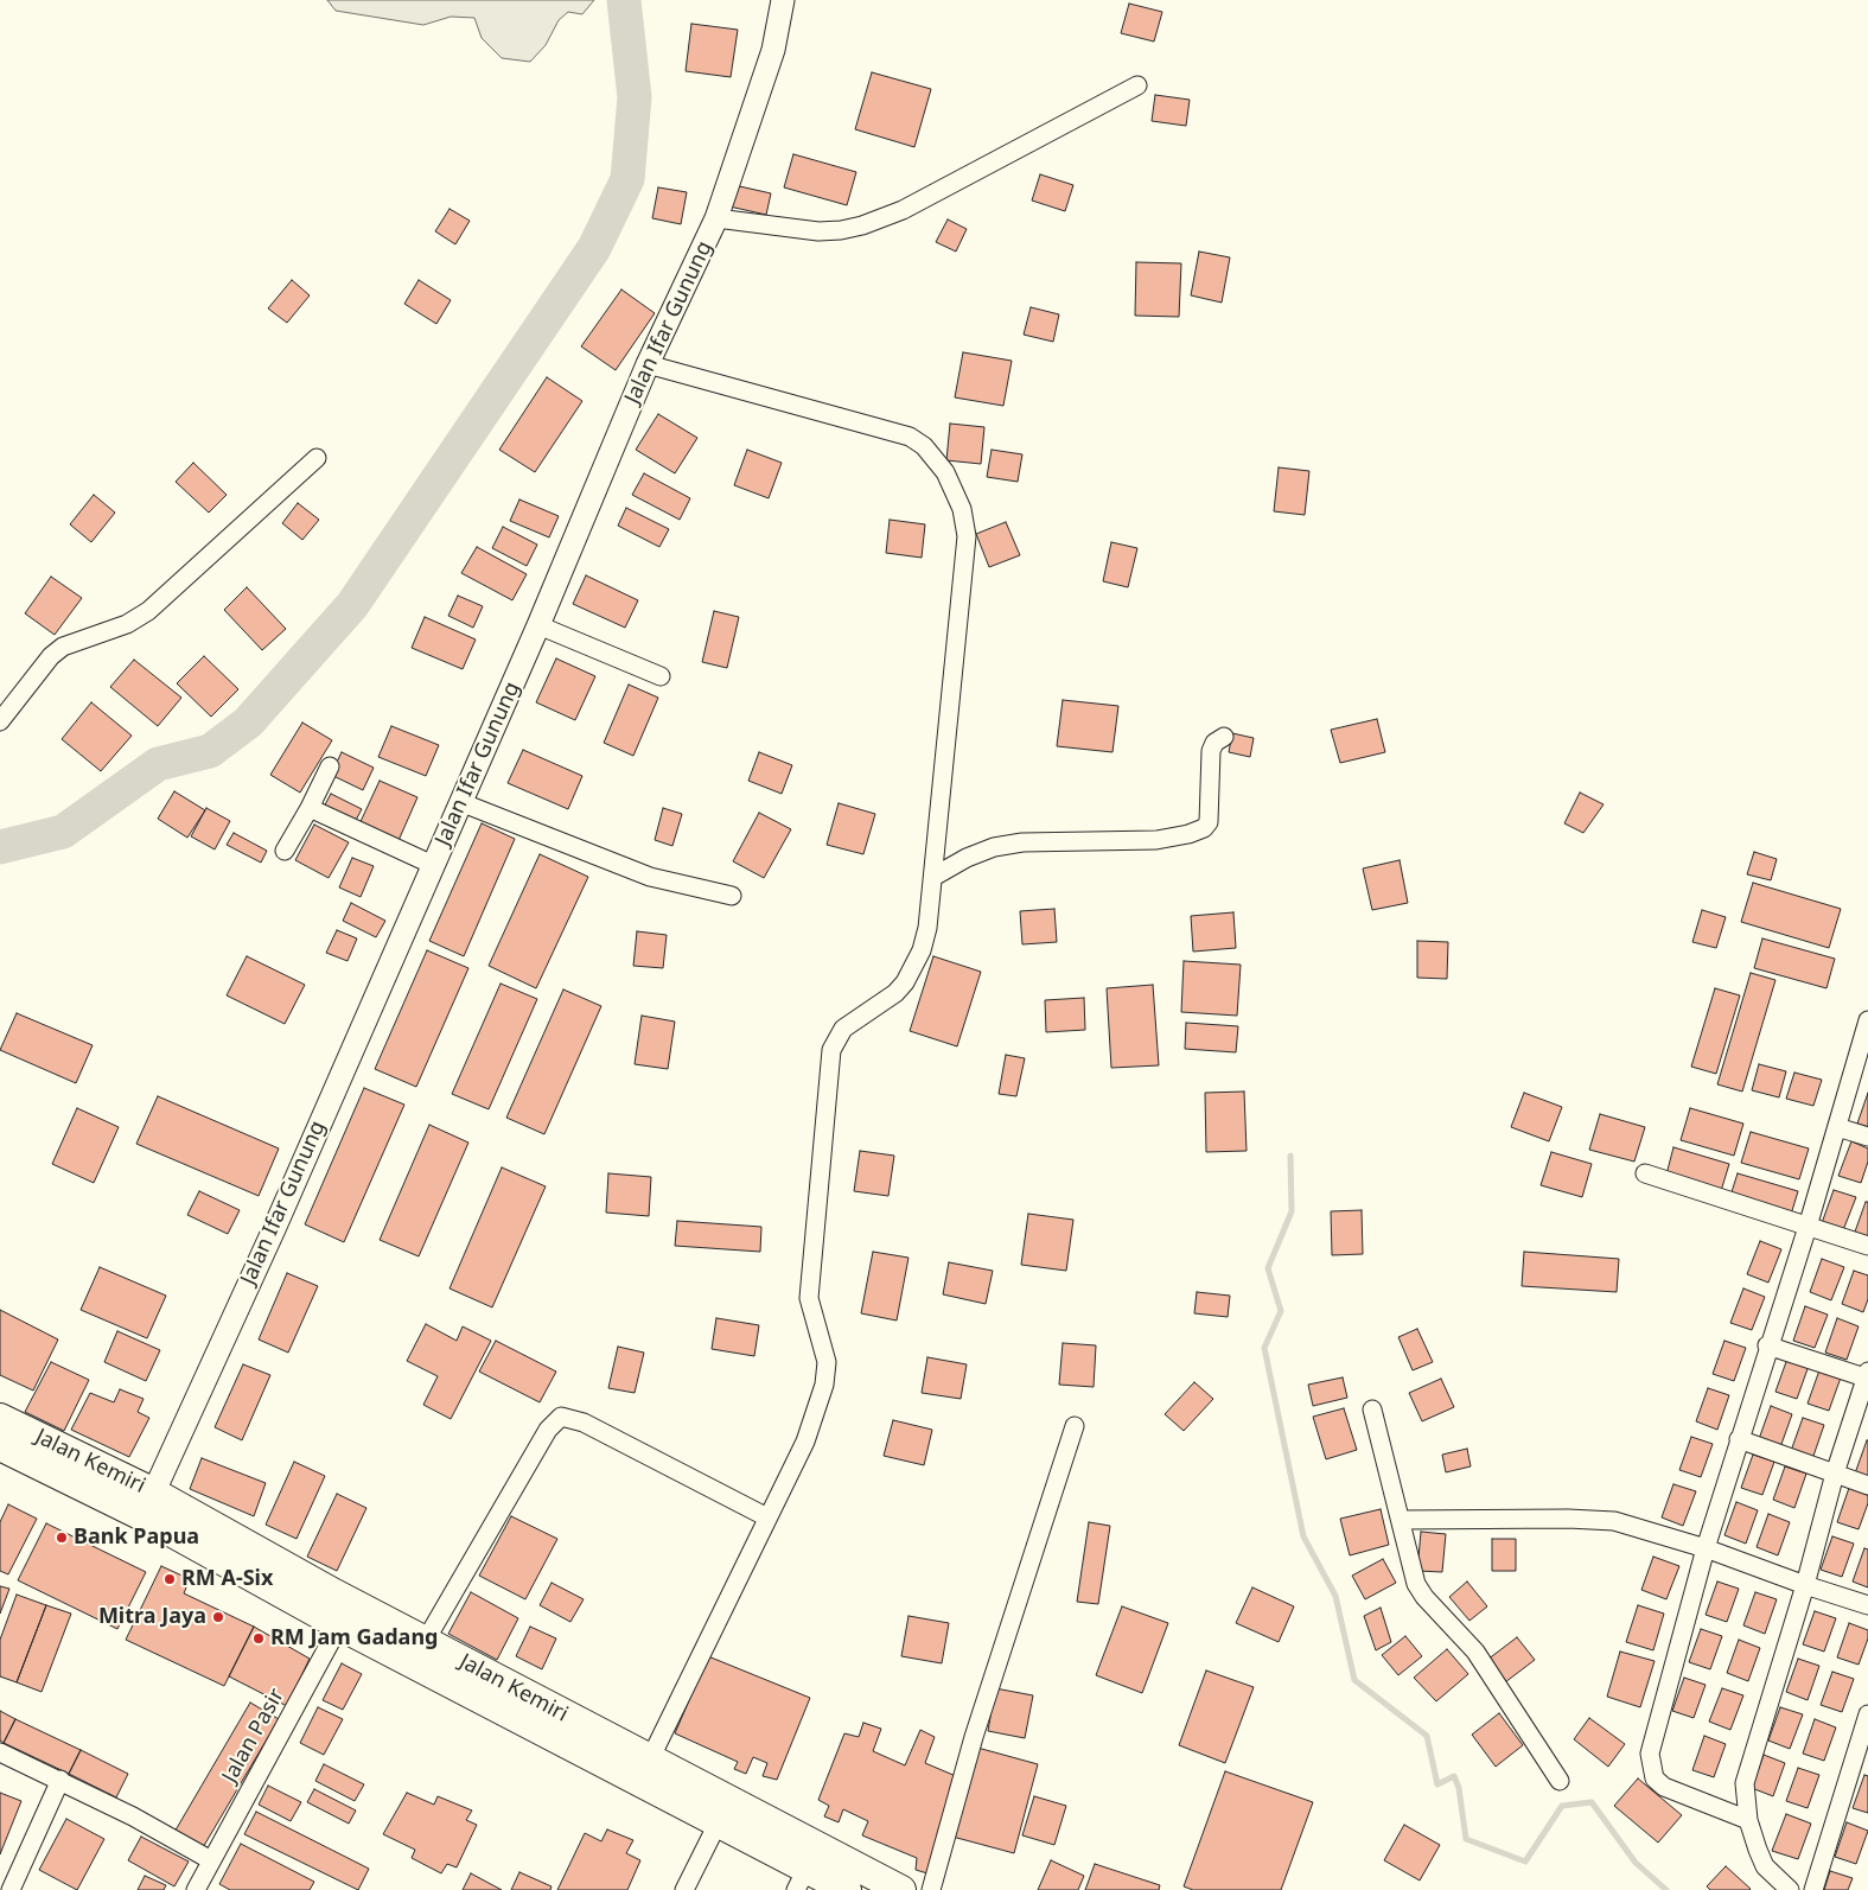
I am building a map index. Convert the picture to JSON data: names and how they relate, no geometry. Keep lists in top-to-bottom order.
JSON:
{
  "streets": {
    "highway": ["Jalan Kemiri"],
    "street": ["Jalan Ifar Gunung", "Jalan Pasir"]
  },
  "crossings": [
    ["Jalan Ifar Gunung", "Jalan Kemiri"],
    ["Jalan Kemiri", "Jalan Pasir"]
  ],
  "places": [
    "Bank Papua",
    "RM A-Six",
    "Mitra Jaya",
    "RM Jam Gadang"
  ]
}
